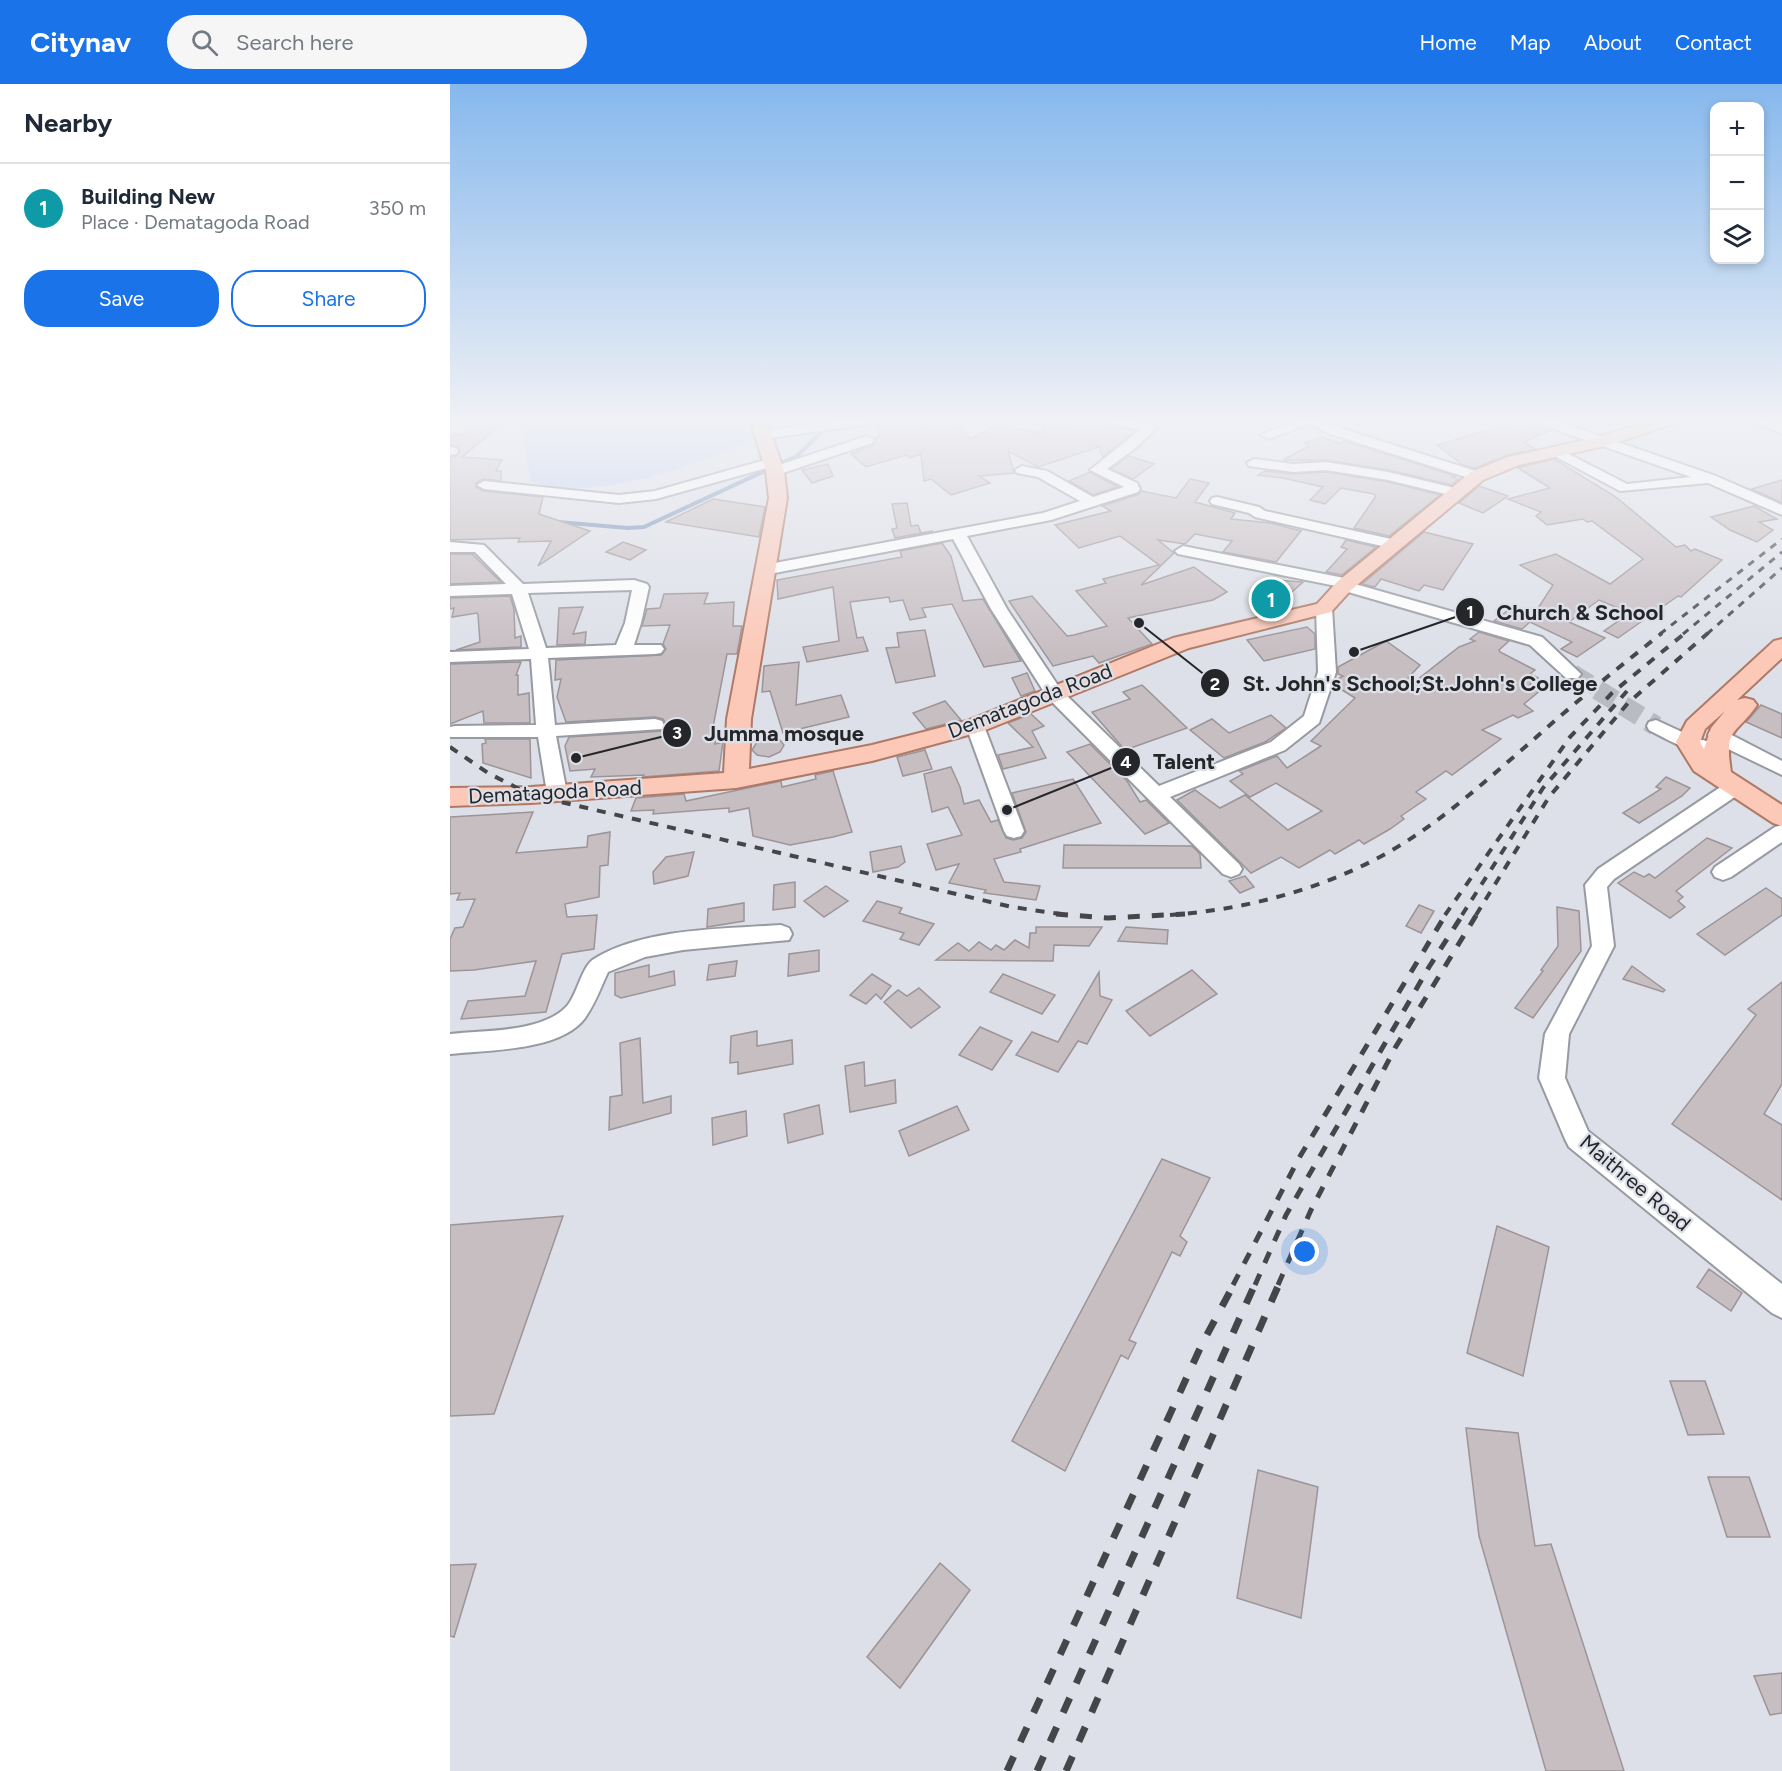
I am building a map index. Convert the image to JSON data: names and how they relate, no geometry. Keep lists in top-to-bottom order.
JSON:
{
  "streets": {
    "main road": ["Dematagoda Road"],
    "street": ["Maithree Road"]
  },
  "places": [
    "St. John's School;St.John's College",
    "Church & School",
    "Jumma mosque",
    "Talent"
  ],
  "page": {
    "header": "Citynav",
    "search": "Search here",
    "nav": [
      "Home",
      "Map",
      "About",
      "Contact"
    ],
    "heading": "Nearby",
    "map_buttons": ["+", "−"],
    "list": [
      {
        "mark": "1",
        "name": "Building New",
        "note": "Place · Dematagoda Road",
        "value": "350 m"
      }
    ],
    "buttons": ["Save", "Share"],
    "pins": "1"
  }
}
